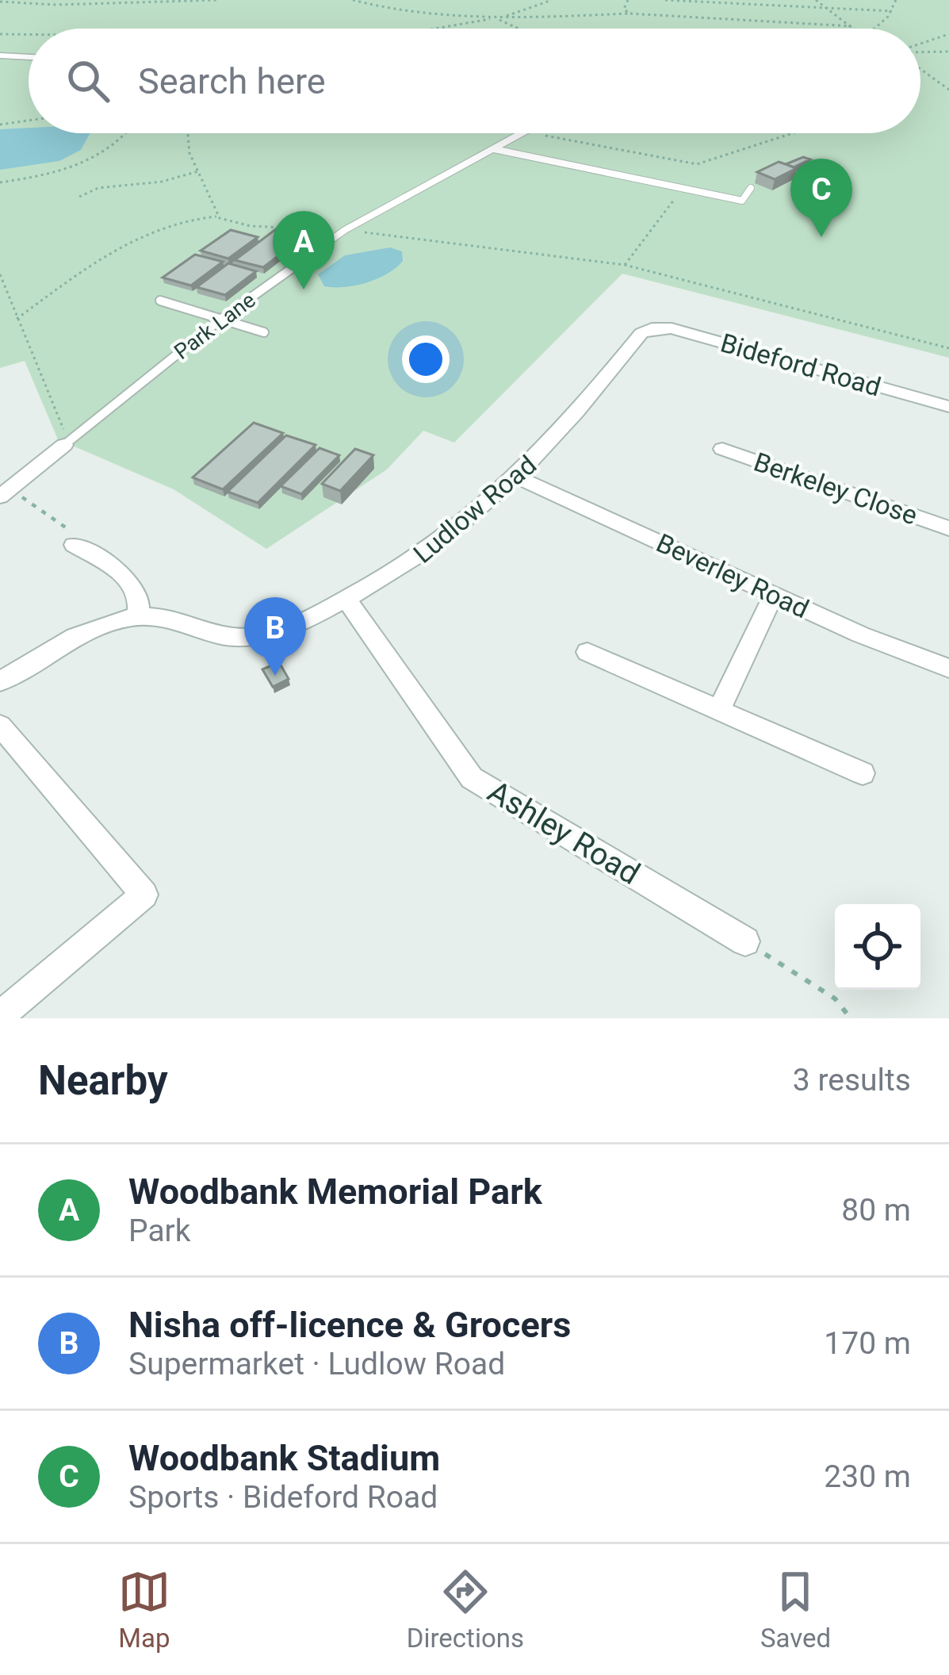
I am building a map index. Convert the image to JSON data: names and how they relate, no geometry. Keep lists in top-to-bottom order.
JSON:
{
  "streets": {
    "street": [
      "Park Lane",
      "Bideford Road",
      "Berkeley Close",
      "Ludlow Road",
      "Beverley Road",
      "Ashley Road"
    ]
  },
  "crossings": [
    ["Bideford Road", "Ludlow Road"],
    ["Ludlow Road", "Beverley Road"],
    ["Ludlow Road", "Ashley Road"]
  ],
  "page": {
    "search": "Search here",
    "pins": ["C", "A", "B"],
    "heading": ["Nearby", "3 results"],
    "list": [
      {
        "mark": "A",
        "name": "Woodbank Memorial Park",
        "note": "Park",
        "value": "80 m"
      },
      {
        "mark": "B",
        "name": "Nisha off-licence & Grocers",
        "note": "Supermarket · Ludlow Road",
        "value": "170 m"
      },
      {
        "mark": "C",
        "name": "Woodbank Stadium",
        "note": "Sports · Bideford Road",
        "value": "230 m"
      }
    ],
    "nav": ["Map", "Directions", "Saved"]
  }
}
